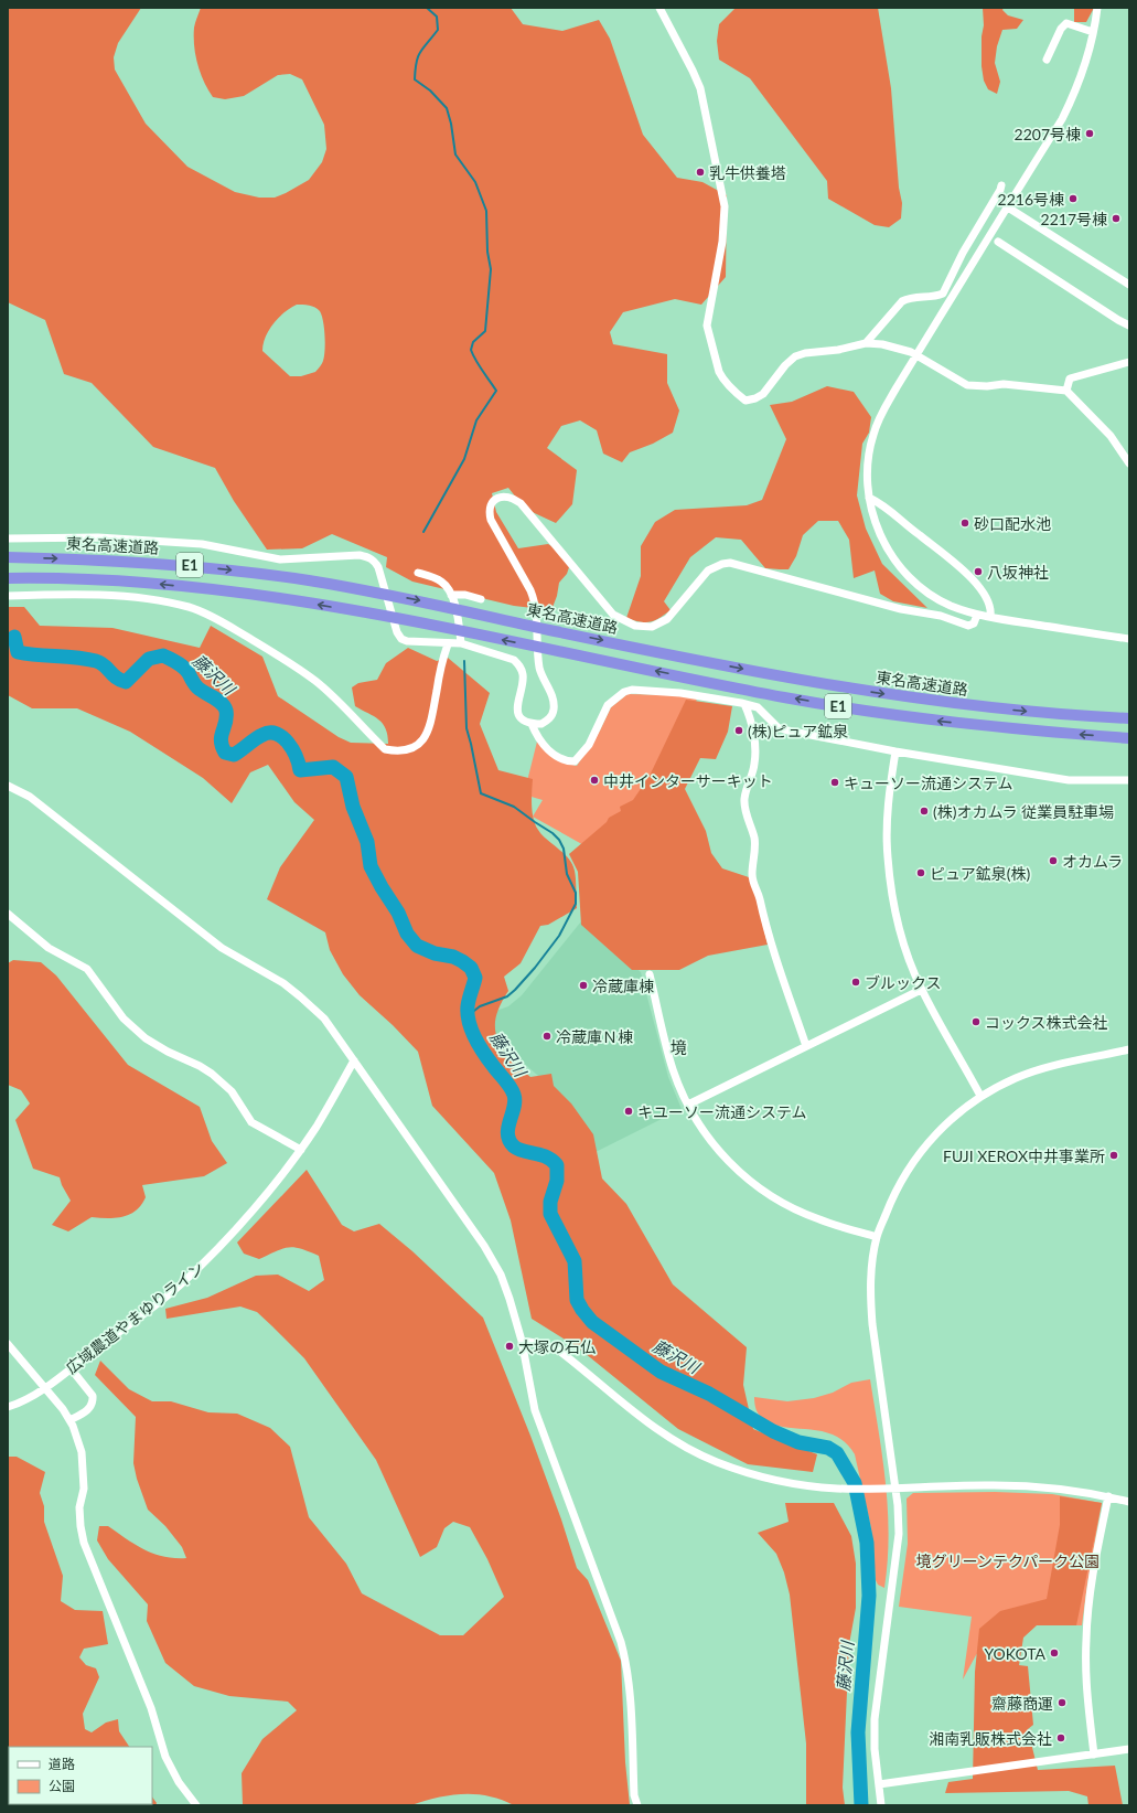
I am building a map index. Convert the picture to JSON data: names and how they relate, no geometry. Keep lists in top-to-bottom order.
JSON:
{
  "streets": {
    "highway": ["東名高速道路", "E1"],
    "street": ["広域農道やまゆりライン"]
  },
  "districts": ["境"],
  "water": ["藤沢川"],
  "parks": ["境グリーンテクパーク公園"],
  "places": [
    "2207号棟",
    "乳牛供養塔",
    "2216号棟",
    "2217号棟",
    "砂口配水池",
    "八坂神社",
    "(株)ピュア鉱泉",
    "中井インターサーキット",
    "キューソー流通システム",
    "(株)オカムラ 従業員駐車場",
    "オカムラ",
    "ピュア鉱泉(株)",
    "ブルックス",
    "冷蔵庫棟",
    "コックス株式会社",
    "冷蔵庫Ｎ棟",
    "キユーソー流通システム",
    "FUJI XEROX中井事業所",
    "大塚の石仏",
    "YOKOTA",
    "齋藤商運",
    "湘南乳販株式会社"
  ],
  "legend": ["道路", "公園"]
}
